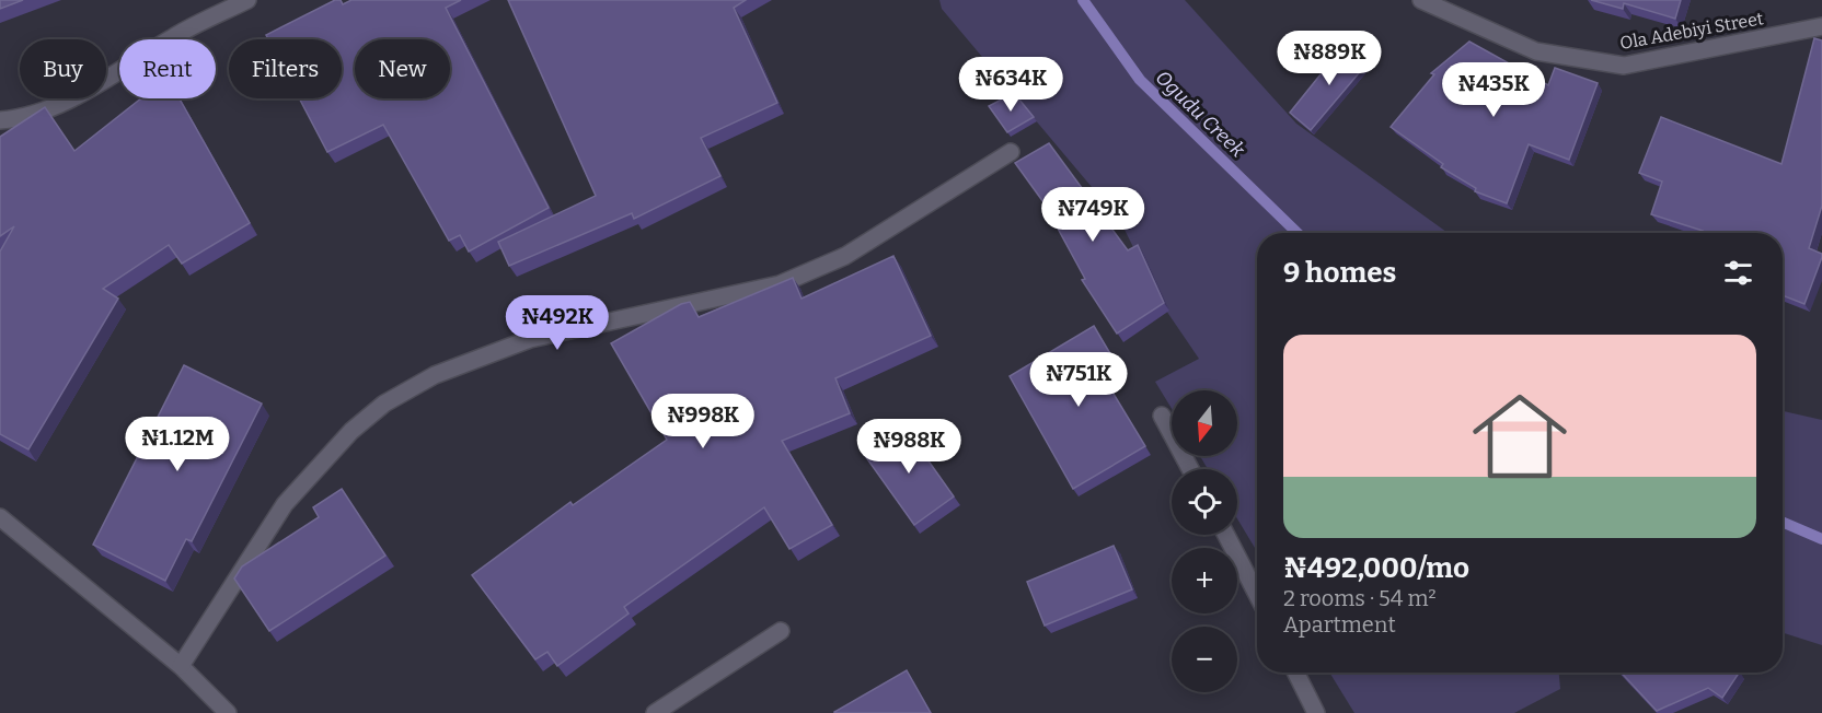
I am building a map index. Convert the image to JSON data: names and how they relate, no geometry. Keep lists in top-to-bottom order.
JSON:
{
  "streets": {
    "street": ["Ola Adebiyi Street"]
  },
  "water": ["Ogudu Creek"],
  "north": "bottom",
  "page": {
    "price": [
      "₦889K",
      "₦634K",
      "₦435K",
      "₦749K",
      "₦492K",
      "₦751K",
      "₦998K",
      "₦1.12M",
      "₦988K"
    ],
    "chip": [
      "Buy",
      "Rent",
      "Filters",
      "New"
    ],
    "heading": "9 homes",
    "list": [
      {
        "name": "₦492,000/mo",
        "note": "2 rooms · 54 m² · Apartment"
      }
    ],
    "map_buttons": ["+", "−"]
  }
}
